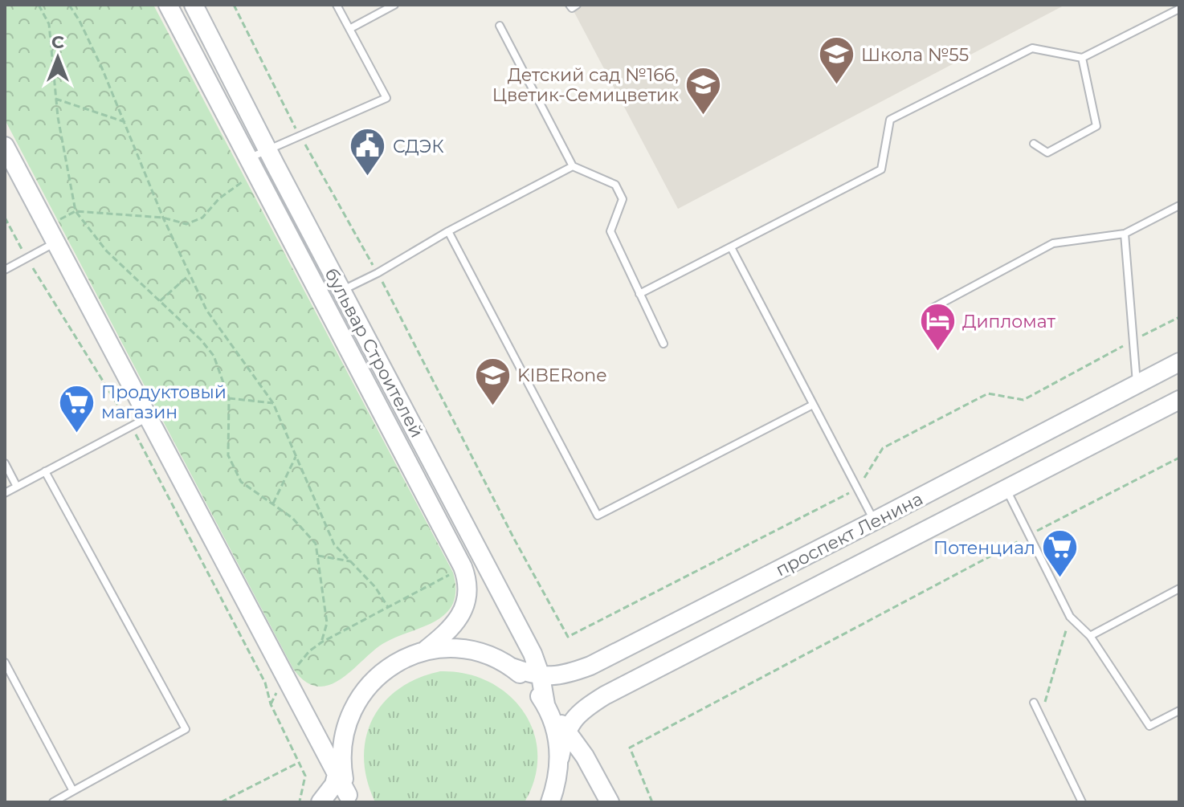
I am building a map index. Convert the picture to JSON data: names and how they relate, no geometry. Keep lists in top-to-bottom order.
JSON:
{
  "streets": {
    "main road": ["бульвар Строителей", "проспект Ленина"]
  },
  "crossings": [
    ["бульвар Строителей", "проспект Ленина"]
  ],
  "places": {
    "school or university": ["Школа №55", "Детский сад №166, Цветик-Семицветик", "KIBERone"],
    "public building": ["СДЭК"],
    "hotel": ["Дипломат"],
    "supermarket": ["Продуктовый магазин", "Потенциал"]
  },
  "north": "top"
}
